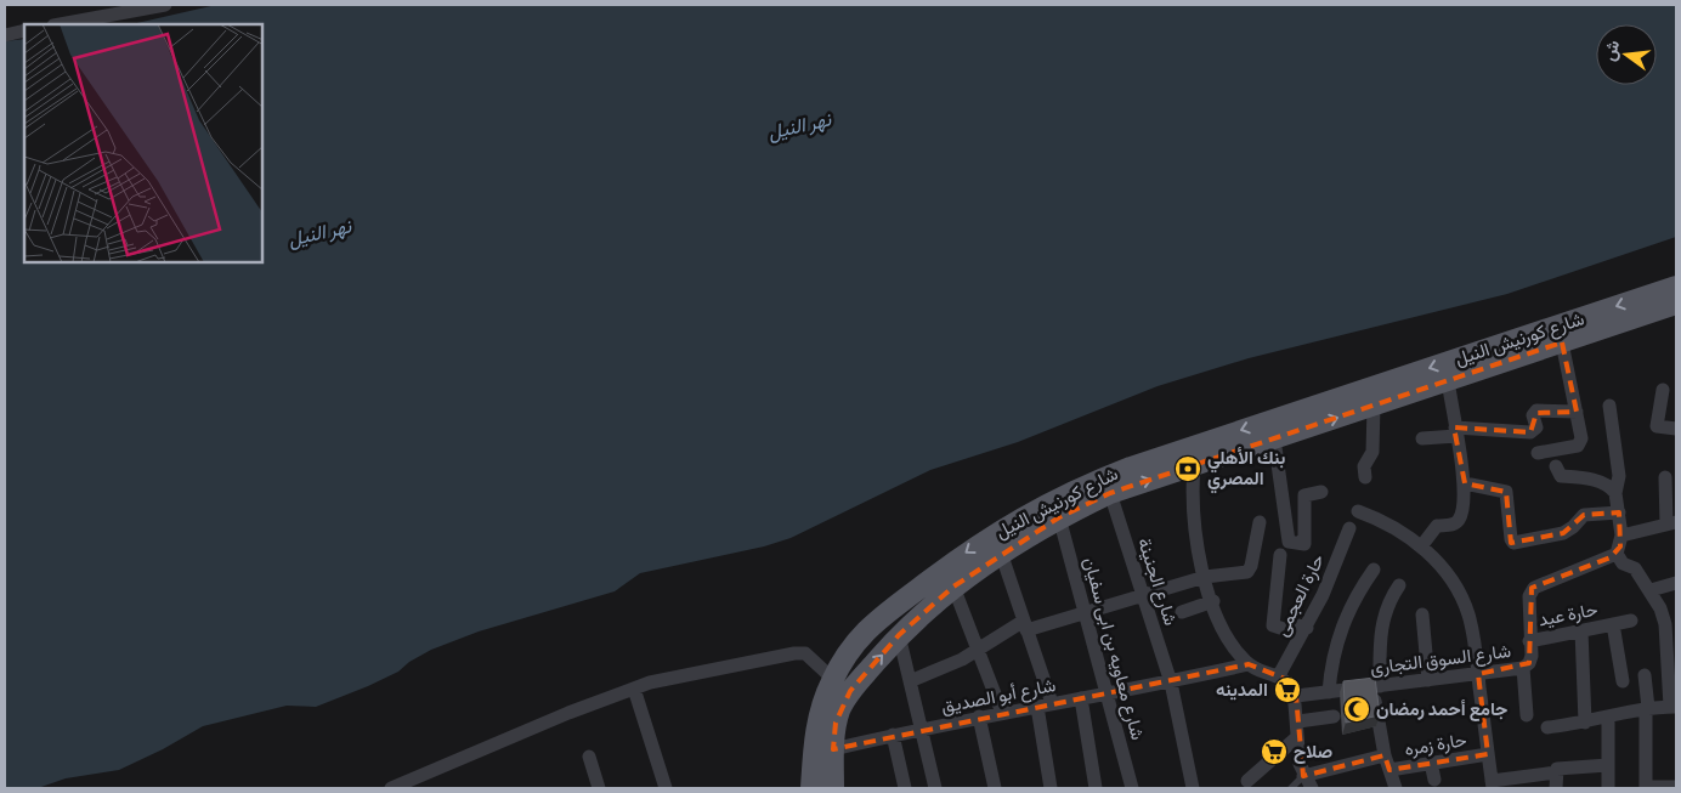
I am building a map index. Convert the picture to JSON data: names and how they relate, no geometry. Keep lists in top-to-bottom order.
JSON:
{
  "streets": {
    "main road": ["شارع كورنيش النيل"],
    "street": [
      "شارع الجنينة",
      "حارة العجمى",
      "حارة عيد",
      "شارع معاويه بن ابى سفيان",
      "شارع السوق التجارى",
      "شارع أبو الصديق",
      "حارة زمره"
    ]
  },
  "crossings": [
    ["شارع كورنيش النيل", "شارع الجنينة"],
    ["شارع كورنيش النيل", "شارع معاويه بن ابى سفيان"],
    ["شارع كورنيش النيل", "شارع أبو الصديق"],
    ["شارع الجنينة", "شارع أبو الصديق"],
    ["حارة عيد", "شارع السوق التجارى"],
    ["شارع معاويه بن ابى سفيان", "شارع أبو الصديق"]
  ],
  "water": ["نهر النيل"],
  "places": {
    "bank": ["بنك الأهلي المصري"],
    "supermarket": ["المدينه", "صلاح"],
    "mosque": ["جامع أحمد رمضان"]
  },
  "north": "left"
}
